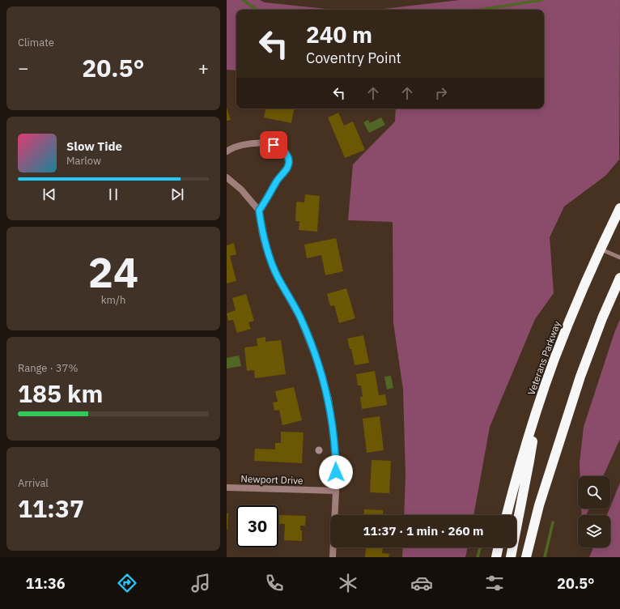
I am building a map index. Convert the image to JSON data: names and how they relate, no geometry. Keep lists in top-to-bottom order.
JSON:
{
  "streets": {
    "highway": ["Veterans Parkway"],
    "street": ["Newport Drive"]
  },
  "page": {
    "tile": [
      "Climate",
      ["24", "km/h"],
      ["Range · 37%", "185 km"],
      ["Arrival", "11:37"]
    ],
    "turn": ["240 m", "Coventry Point"],
    "heat": ["−", "20.5°", "+"],
    "song": ["Slow Tide", "Marlow"],
    "limit": "30",
    "trip": "11:37 · 1 min · 260 m",
    "tabs": ["11:36", "20.5°"]
  }
}
